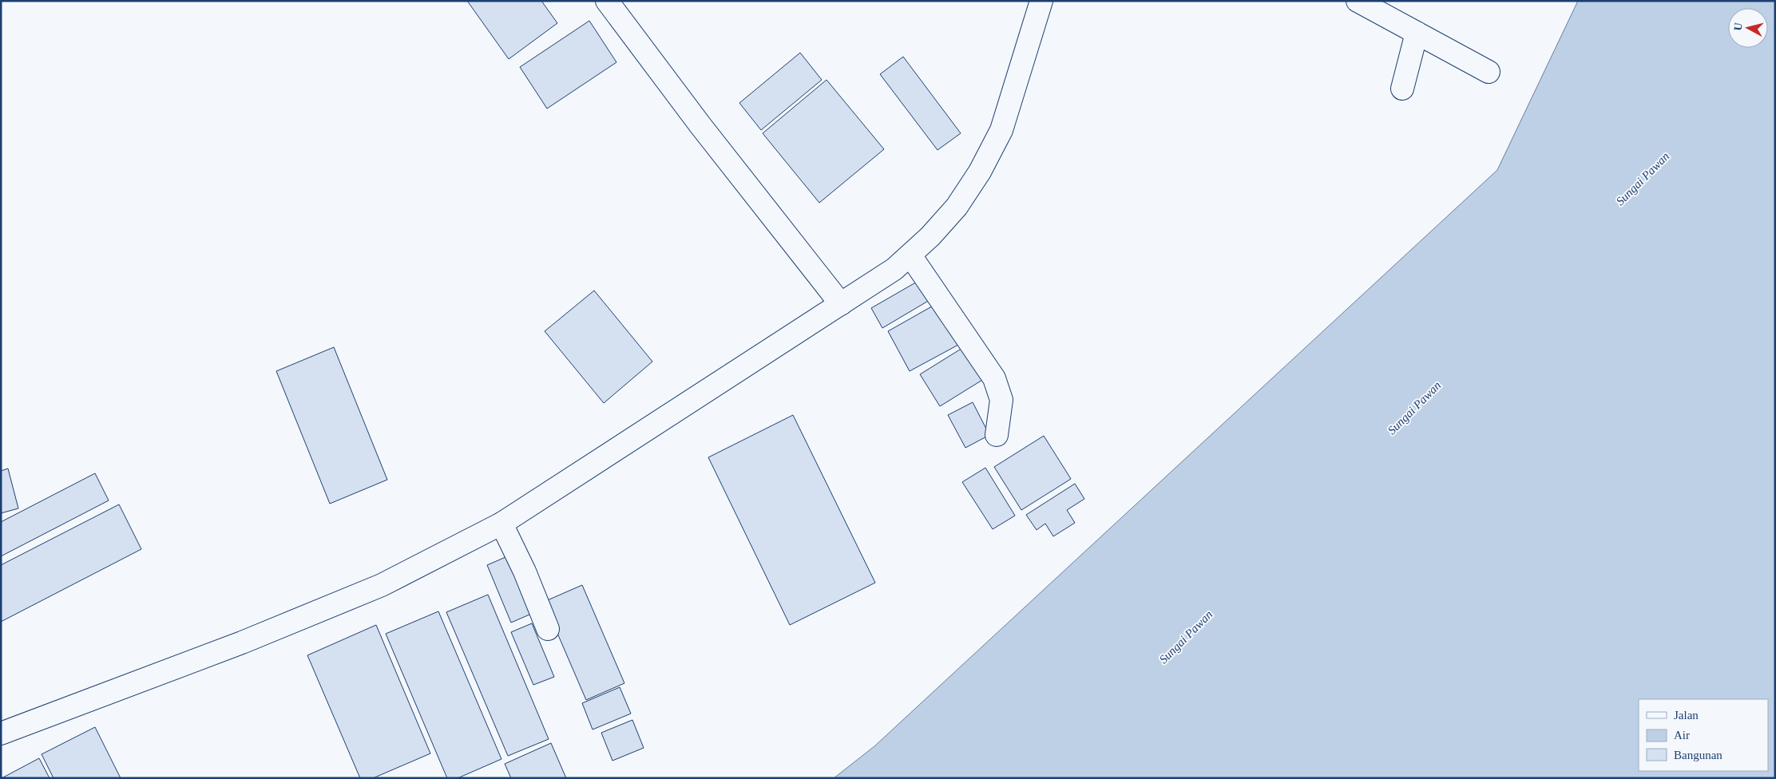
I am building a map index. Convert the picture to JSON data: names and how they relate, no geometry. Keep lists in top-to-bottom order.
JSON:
{
  "water": ["Sungai Pawan"],
  "legend": ["Jalan", "Air", "Bangunan"],
  "north": "left"
}
